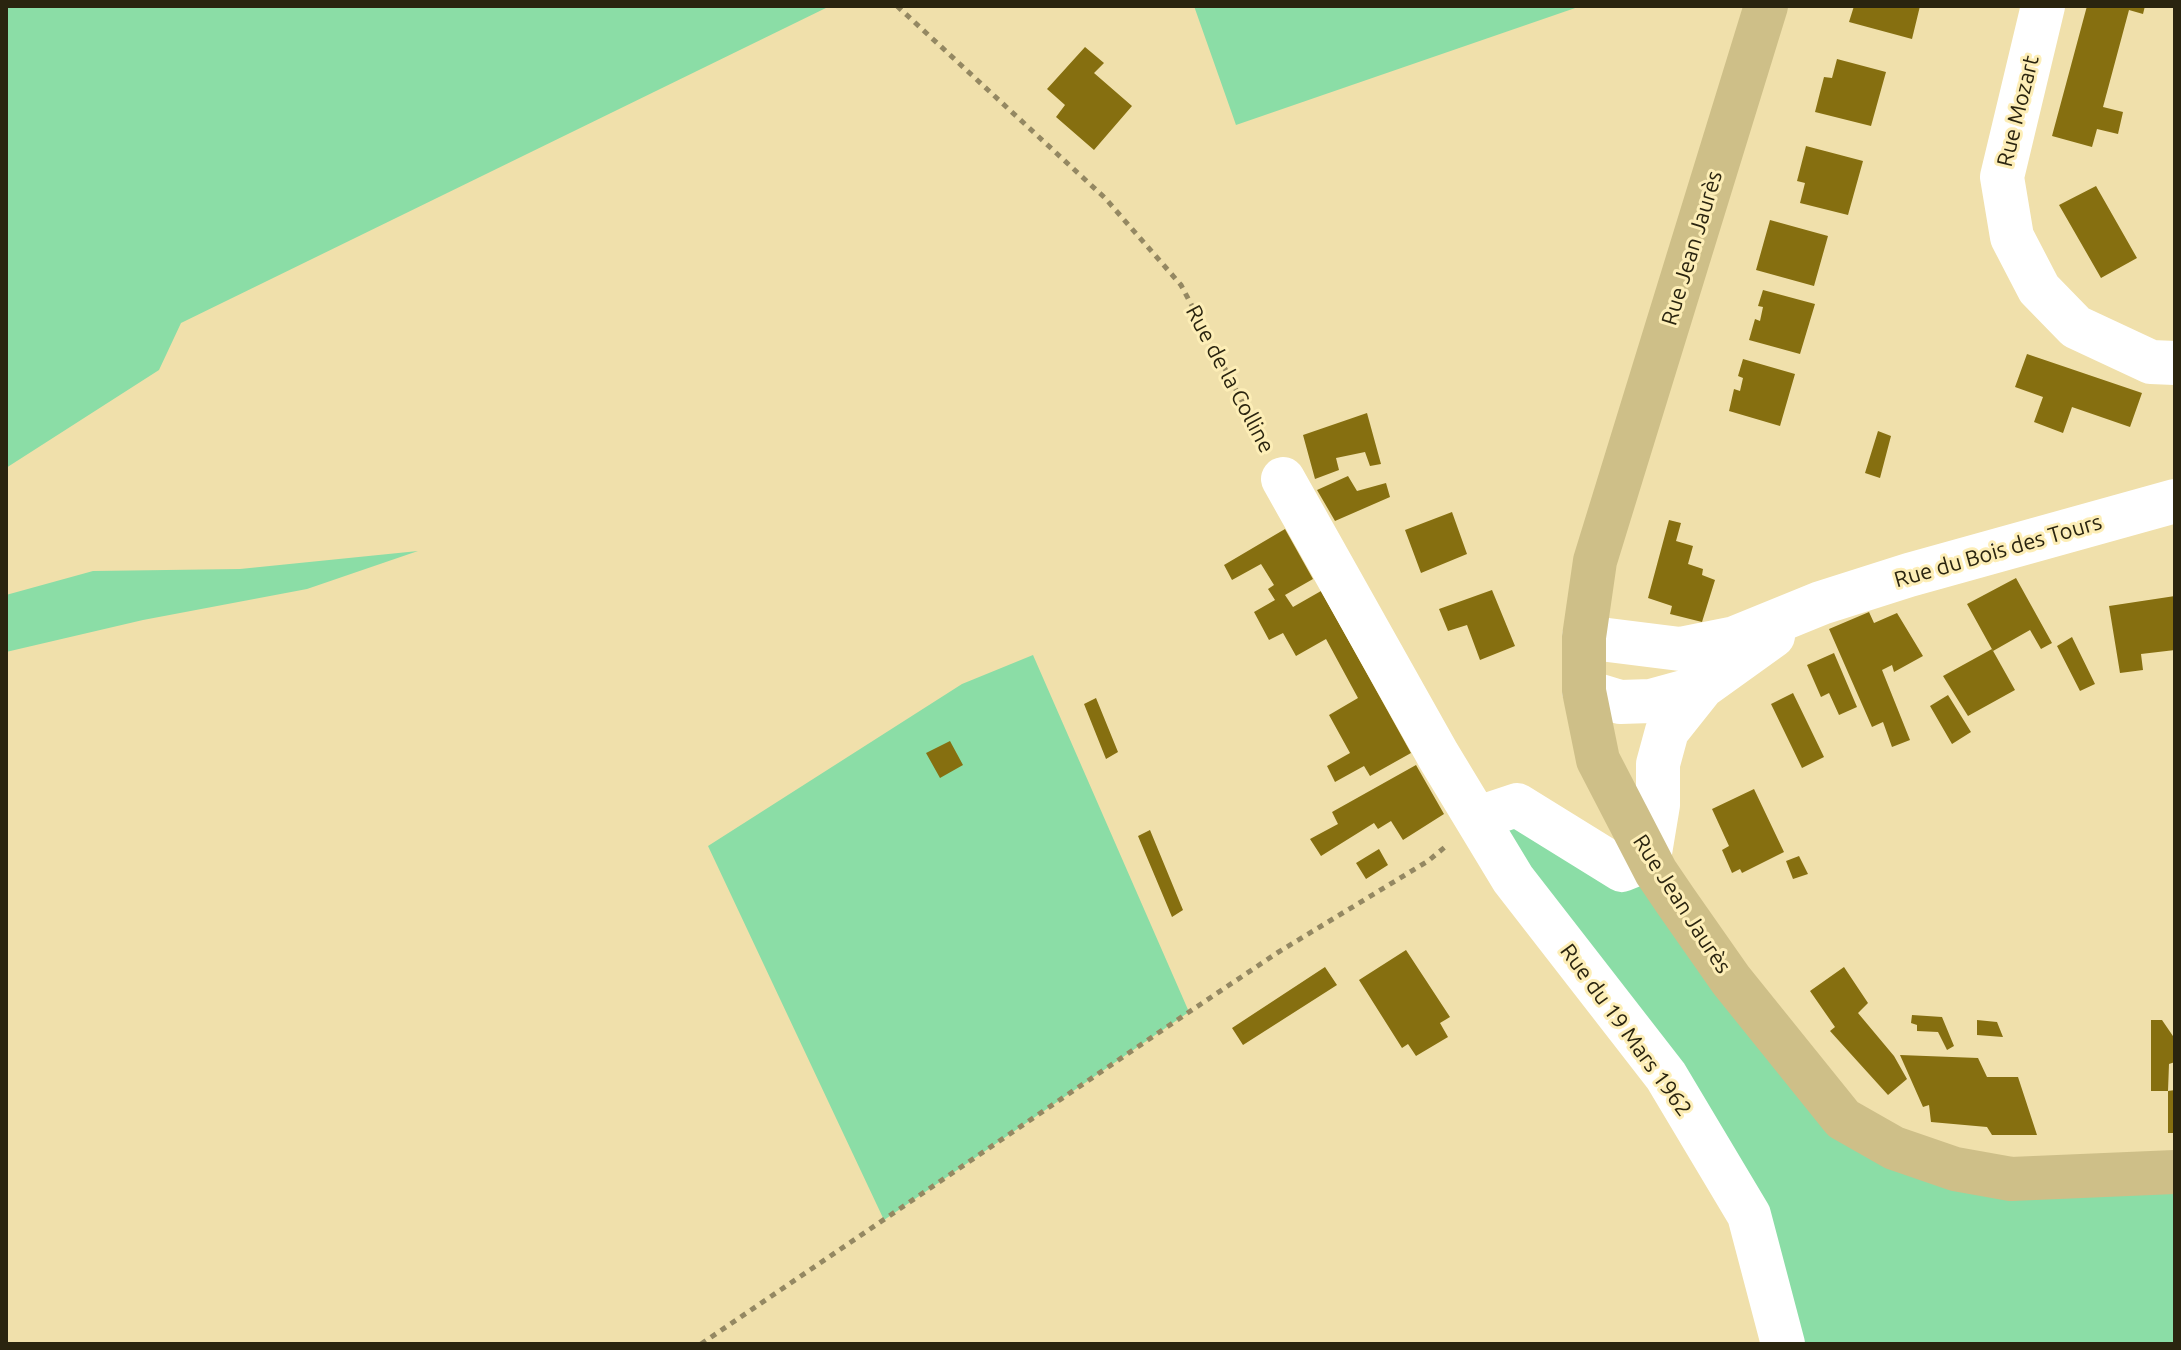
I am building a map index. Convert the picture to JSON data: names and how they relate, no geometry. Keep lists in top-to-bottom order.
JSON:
{
  "streets": {
    "main road": ["Rue Jean Jaurès"],
    "street": [
      "Rue Mozart",
      "Rue de la Colline",
      "Rue du Bois des Tours",
      "Rue du 19 Mars 1962"
    ]
  },
  "crossings": [
    ["Rue de la Colline", "Rue du 19 Mars 1962"]
  ]
}
